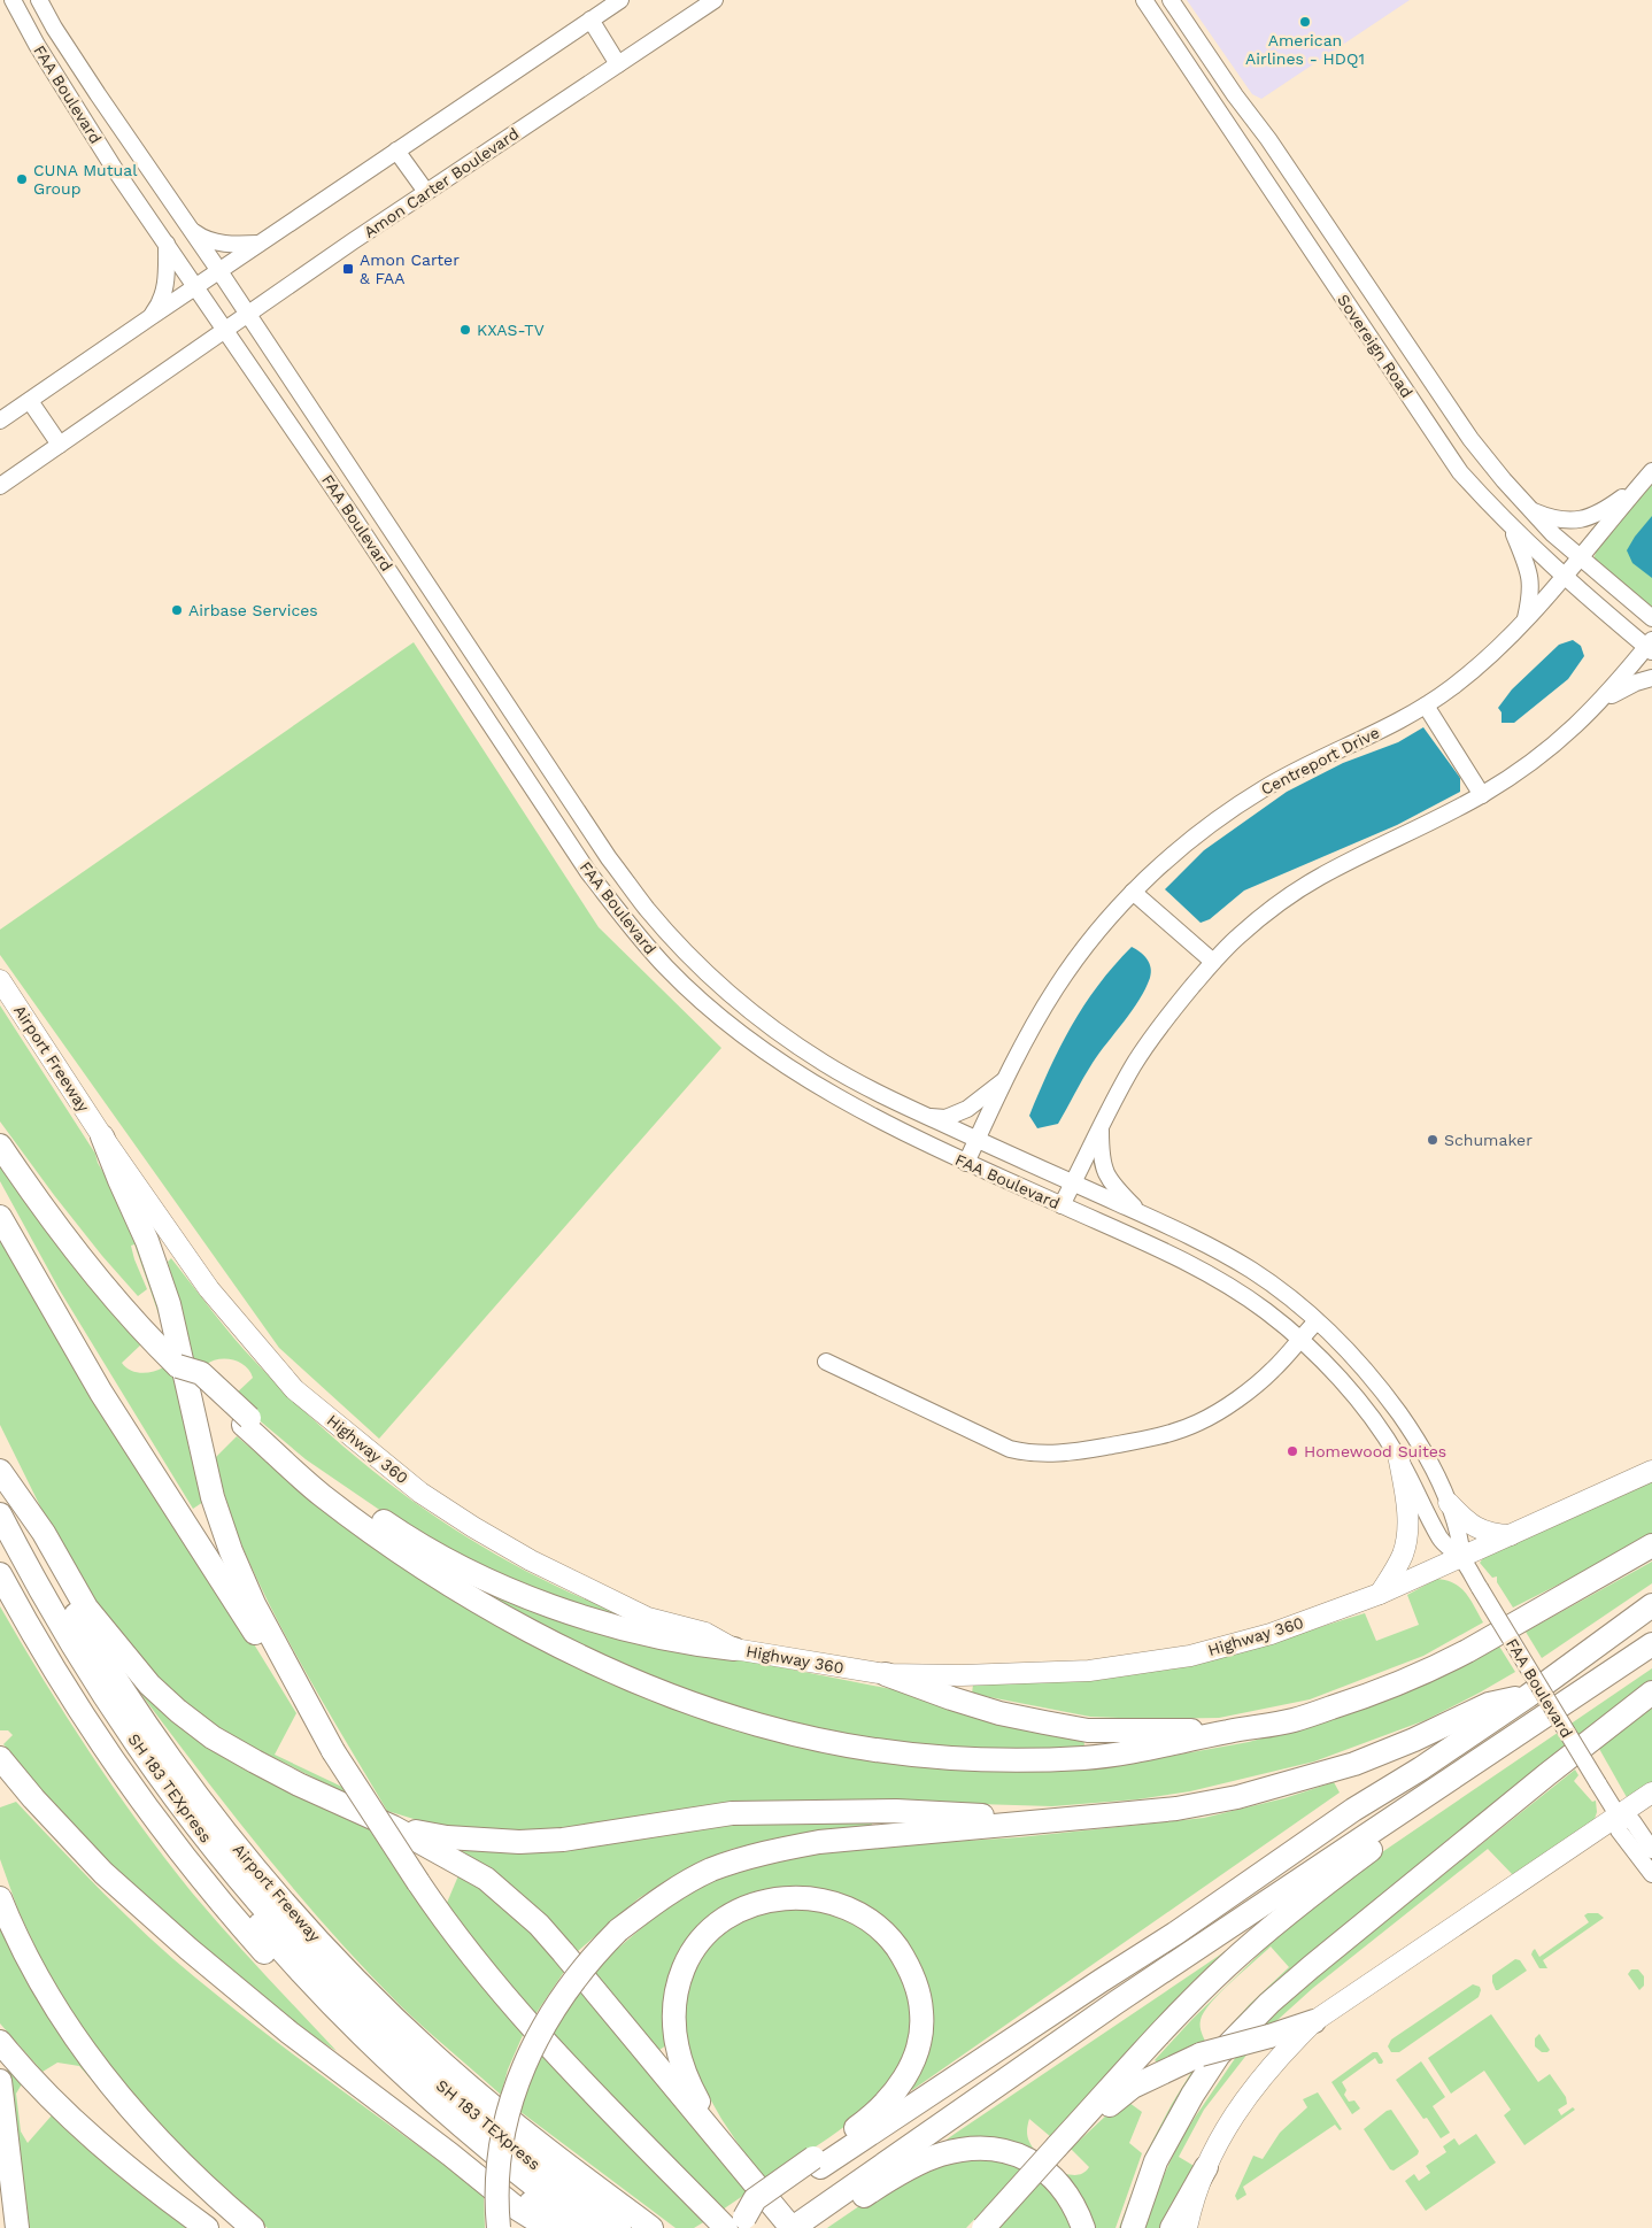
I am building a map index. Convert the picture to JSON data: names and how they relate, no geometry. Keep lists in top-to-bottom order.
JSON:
{
  "streets": {
    "highway": ["Airport Freeway", "SH 183 TEXpress"],
    "main road": ["Highway 360"],
    "street": [
      "FAA Boulevard",
      "Amon Carter Boulevard",
      "Sovereign Road",
      "Centreport Drive"
    ]
  },
  "crossings": [
    ["FAA Boulevard", "Amon Carter Boulevard"],
    ["FAA Boulevard", "Centreport Drive"],
    ["FAA Boulevard", "Highway 360"],
    ["Sovereign Road", "Centreport Drive"],
    ["Airport Freeway", "Highway 360"]
  ],
  "places": {
    "other": [
      "American Airlines - HDQ1",
      "CUNA Mutual Group",
      "KXAS-TV",
      "Airbase Services",
      "Schumaker",
      "Homewood Suites"
    ],
    "transit": ["Amon Carter & FAA"]
  }
}
